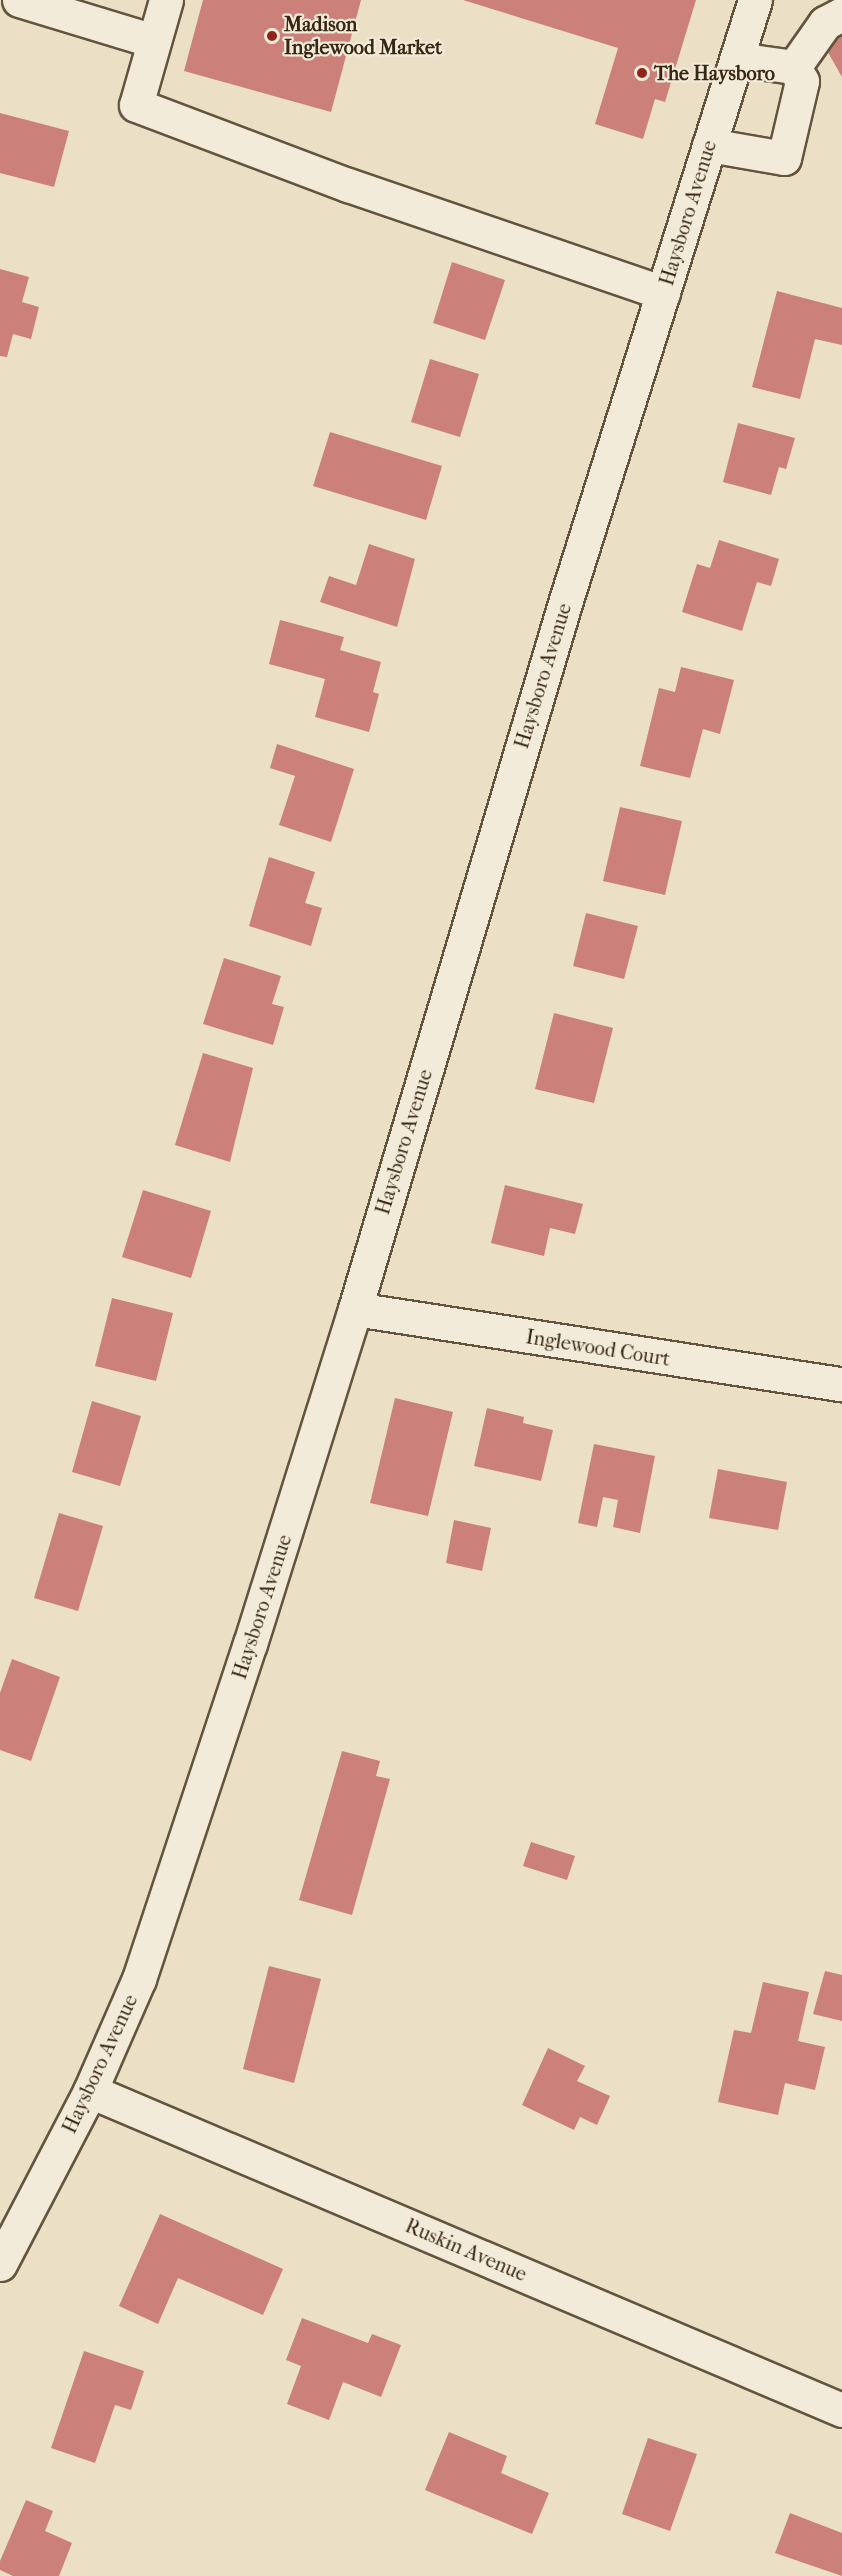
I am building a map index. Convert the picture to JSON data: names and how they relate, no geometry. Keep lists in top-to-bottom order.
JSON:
{
  "streets": {
    "street": ["Haysboro Avenue", "Inglewood Court", "Ruskin Avenue"]
  },
  "crossings": [
    ["Haysboro Avenue", "Inglewood Court"],
    ["Haysboro Avenue", "Ruskin Avenue"]
  ],
  "places": ["Madison Inglewood Market", "The Haysboro"]
}
